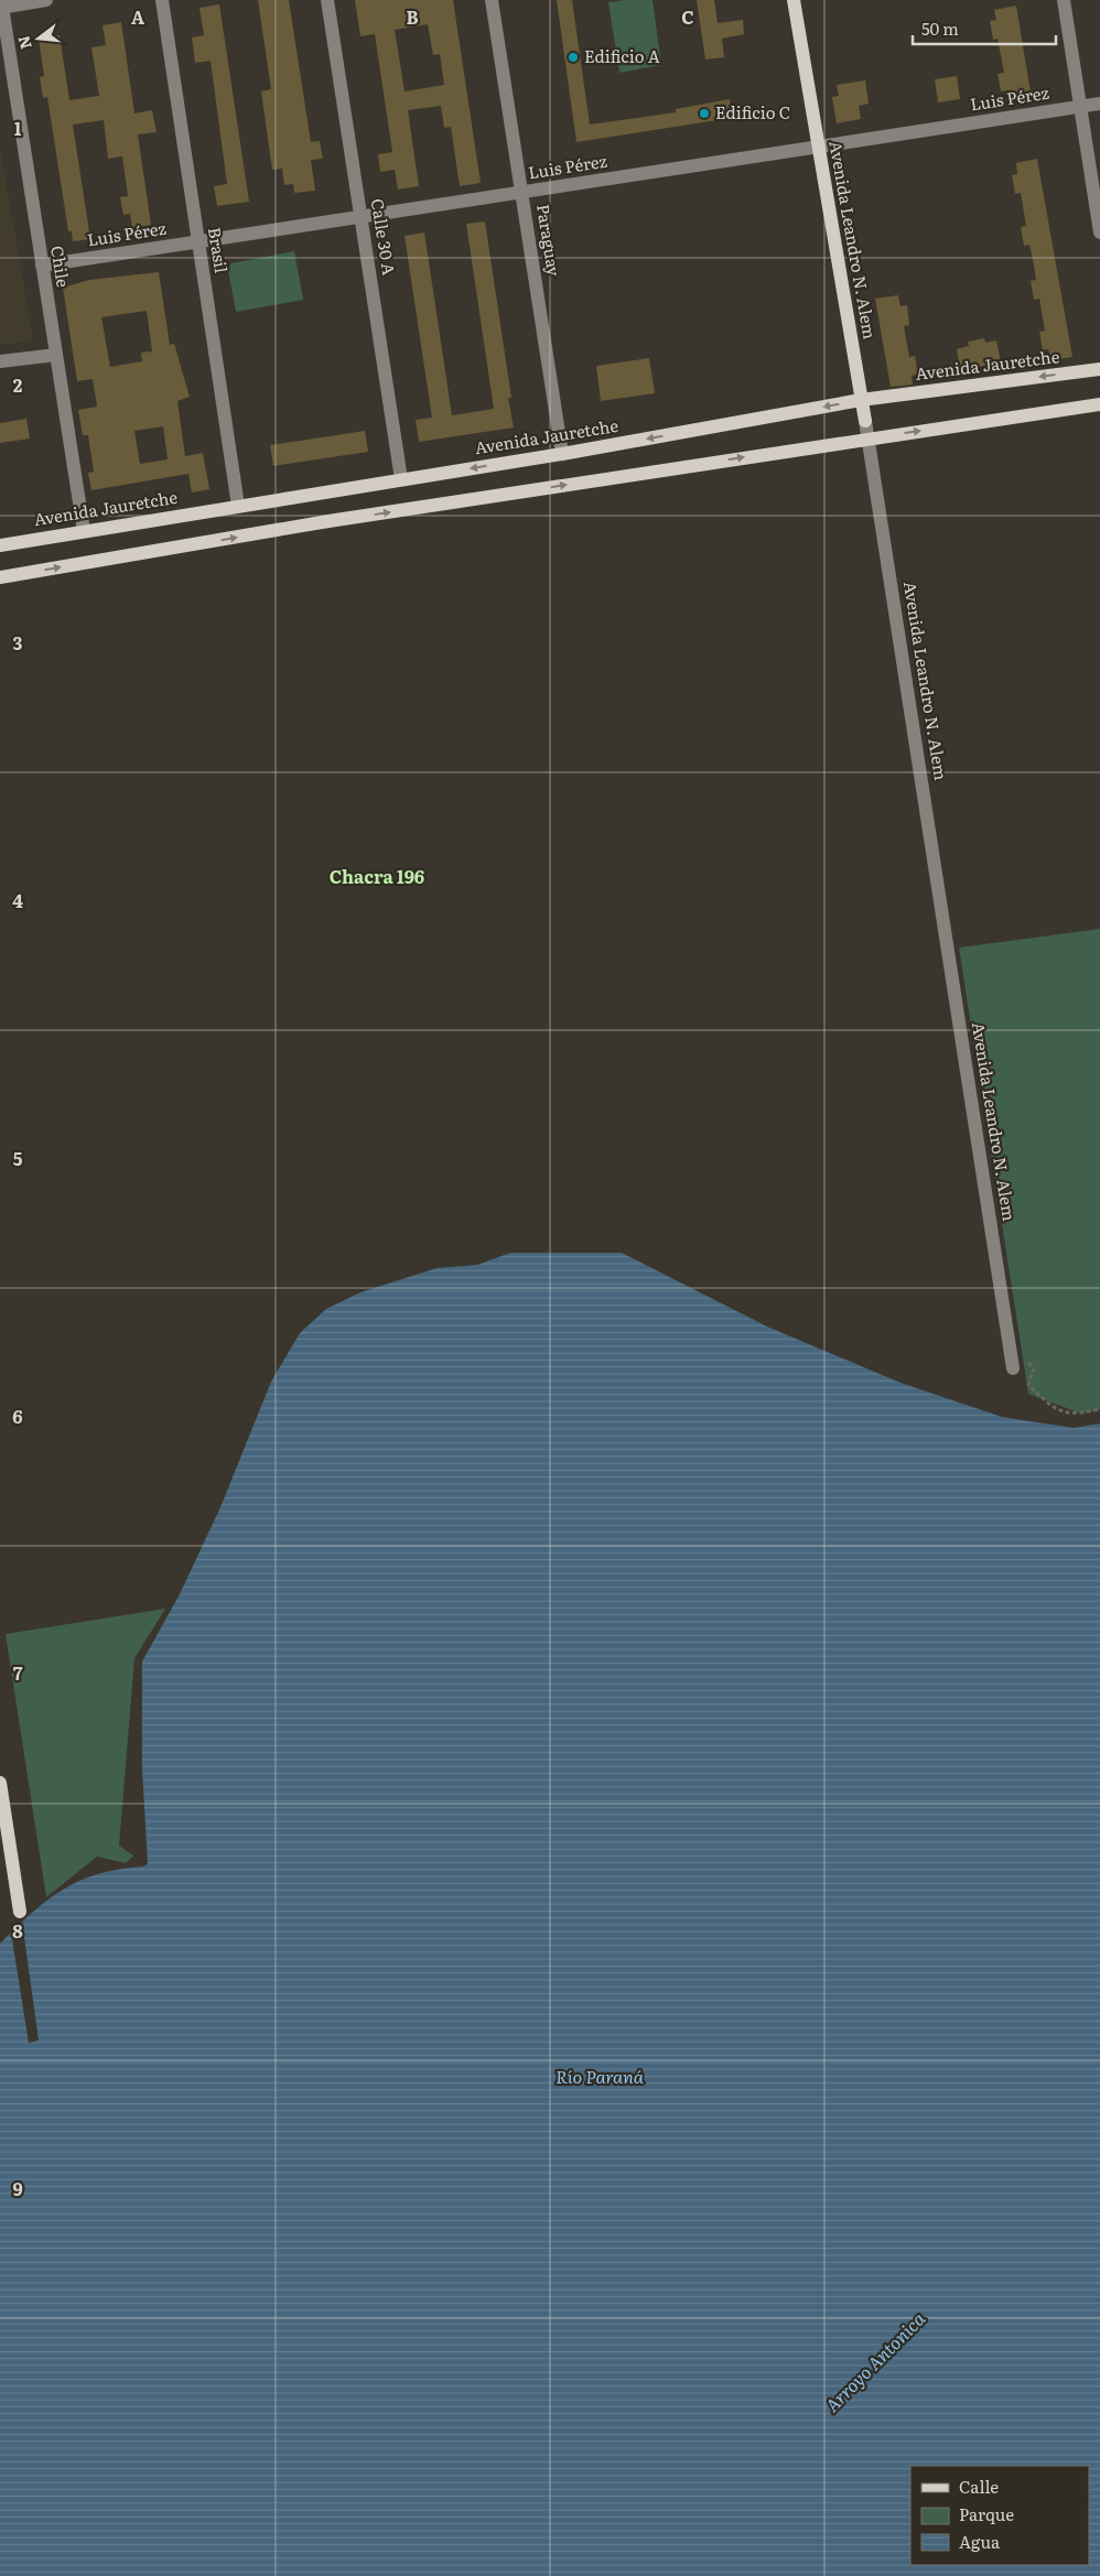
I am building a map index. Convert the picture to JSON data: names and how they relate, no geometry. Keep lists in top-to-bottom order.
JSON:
{
  "streets": {
    "main road": ["Avenida Leandro N. Alem", "Avenida Jauretche"],
    "street": [
      "Luis Pérez",
      "Calle 30 A",
      "Paraguay",
      "Brasil",
      "Chile"
    ]
  },
  "crossings": [
    ["Luis Pérez", "Calle 30 A"],
    ["Luis Pérez", "Paraguay"],
    ["Luis Pérez", "Avenida Leandro N. Alem"],
    ["Luis Pérez", "Brasil"],
    ["Luis Pérez", "Chile"],
    ["Calle 30 A", "Avenida Jauretche"],
    ["Paraguay", "Avenida Jauretche"],
    ["Avenida Leandro N. Alem", "Avenida Jauretche"],
    ["Brasil", "Avenida Jauretche"],
    ["Chile", "Avenida Jauretche"]
  ],
  "districts": ["Chacra 196"],
  "water": ["Río Paraná", "Arroyo Antonica"],
  "places": ["Edificio A", "Edificio C"],
  "legend": ["Calle", "Parque", "Agua"],
  "scale_bar": "50 m",
  "north": "left",
  "grid": {
    "columns": ["A", "B", "C"],
    "rows": [
      "1",
      "2",
      "3",
      "4",
      "5",
      "6",
      "7",
      "8",
      "9"
    ]
  }
}
